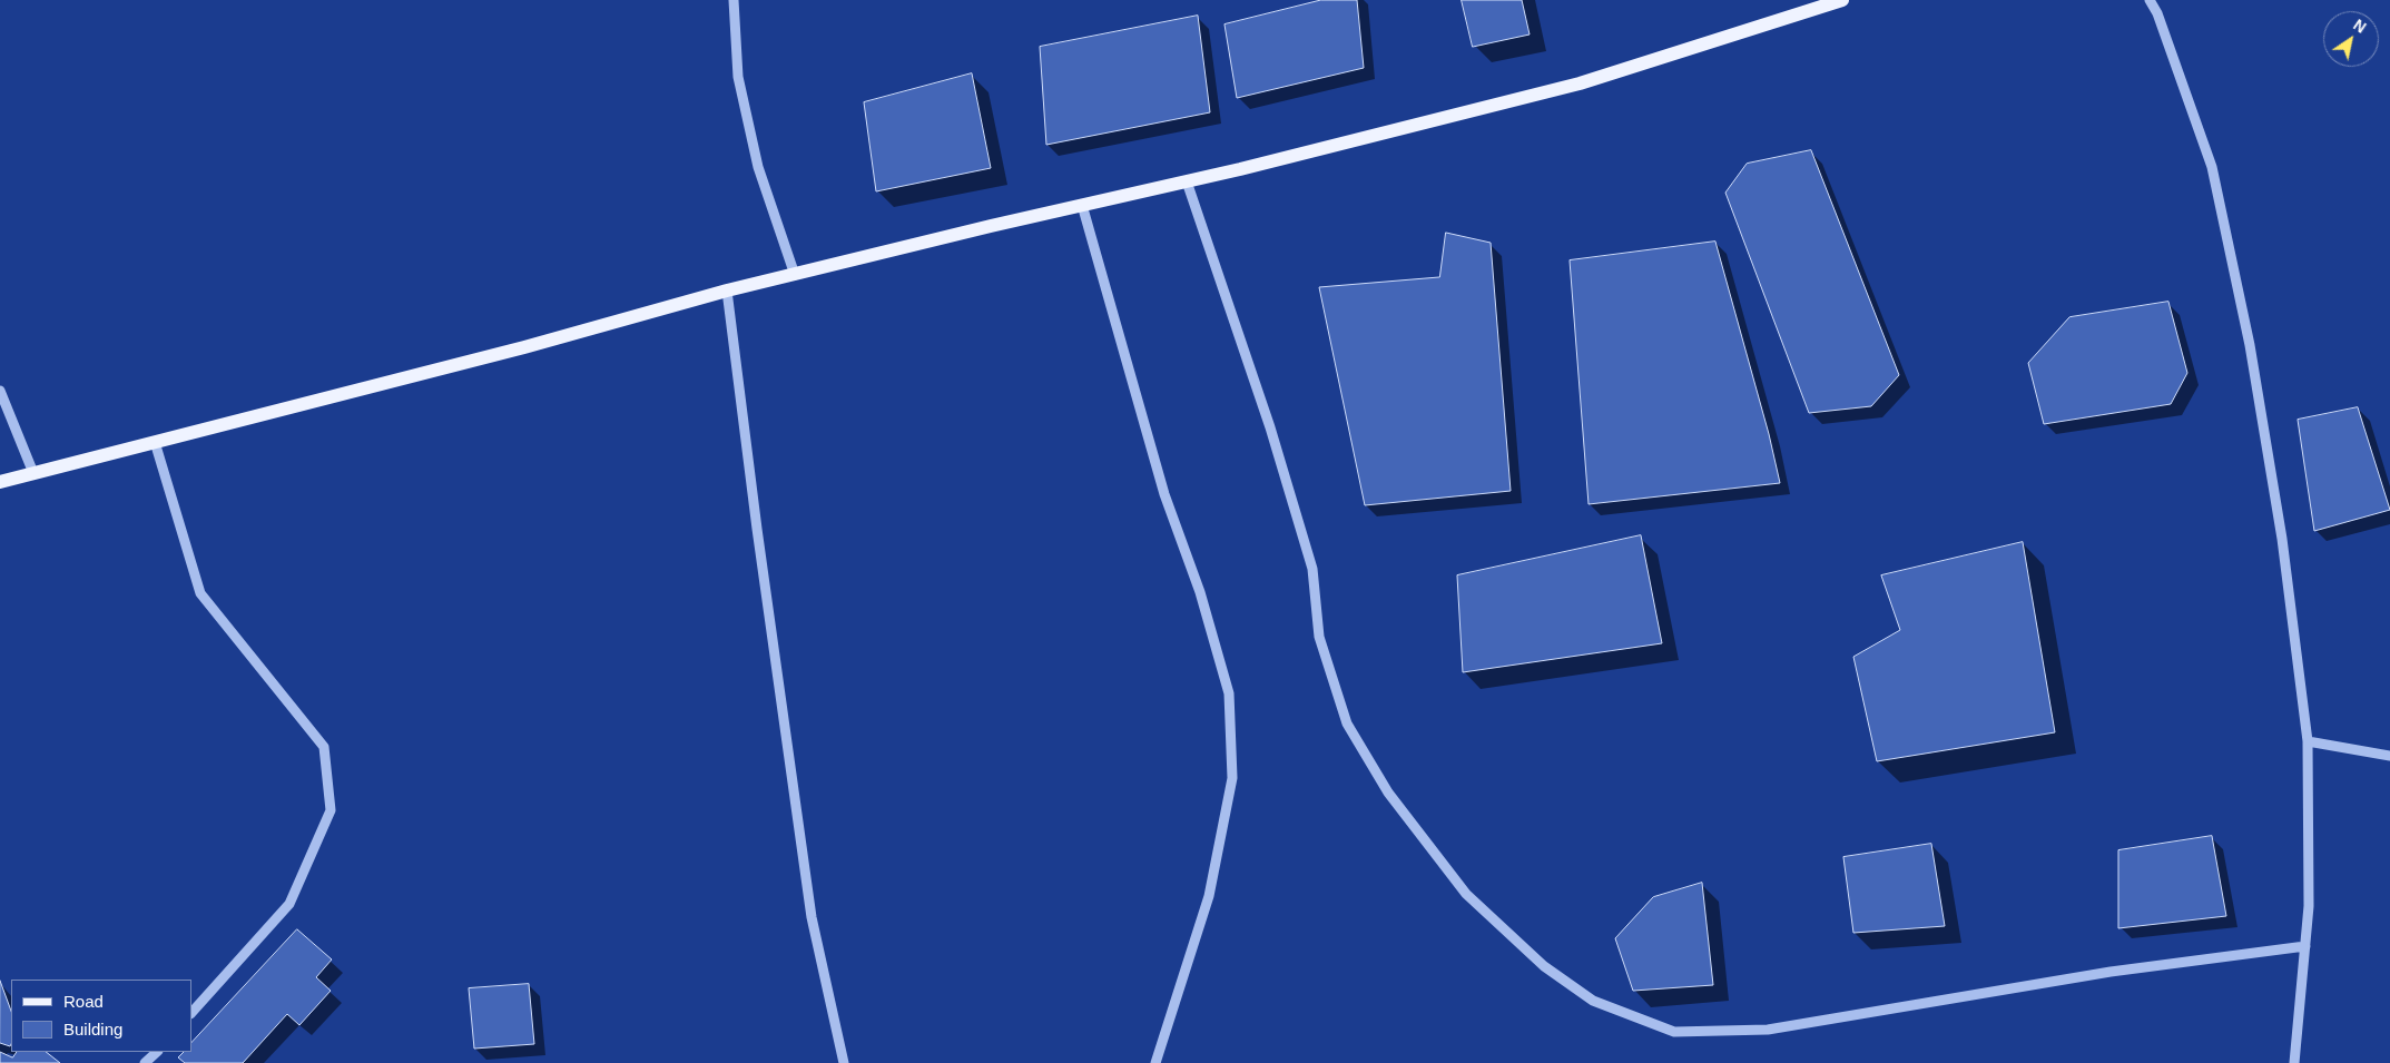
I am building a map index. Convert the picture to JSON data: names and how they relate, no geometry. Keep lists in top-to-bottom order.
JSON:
{
  "legend": ["Road", "Building"],
  "north": "top right"
}
